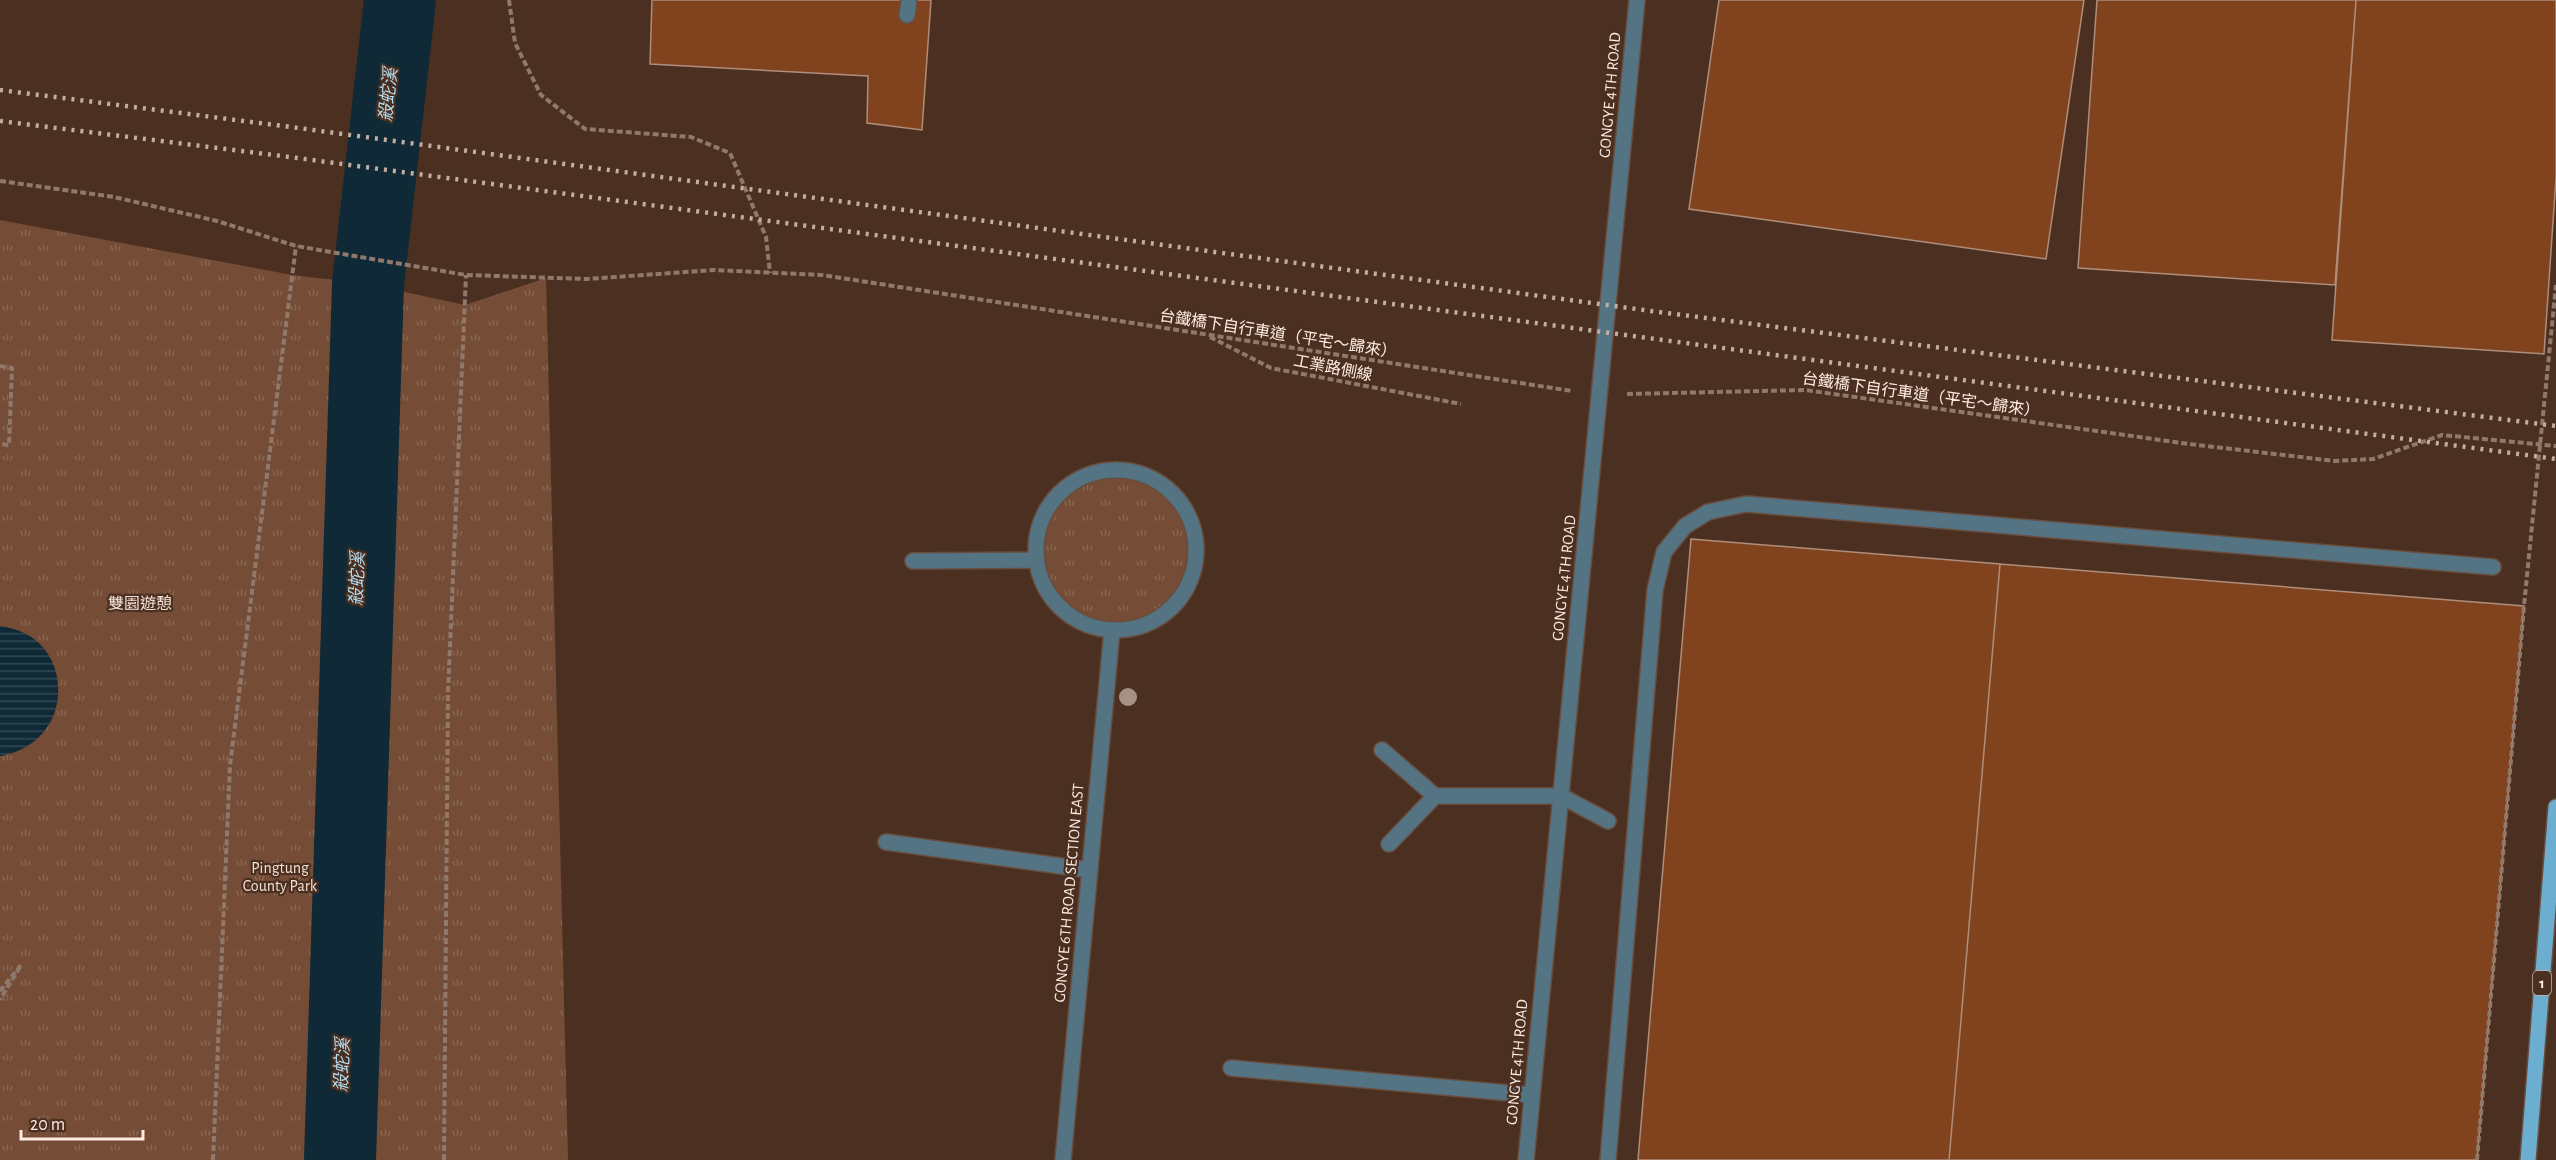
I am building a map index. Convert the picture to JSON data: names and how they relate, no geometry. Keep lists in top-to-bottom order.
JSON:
{
  "streets": {
    "main road": ["1"],
    "street": ["GONGYE 4TH ROAD", "GONGYE 6TH ROAD SECTION EAST"],
    "path": ["台鐵橋下自行車道（平宅～歸來）", "工業路側線"]
  },
  "crossings": [
    ["GONGYE 4TH ROAD", "台鐵橋下自行車道（平宅～歸來）"],
    ["台鐵橋下自行車道（平宅～歸來）", "工業路側線"]
  ],
  "water": ["殺蛇溪"],
  "parks": ["雙園遊憩", "Pingtung County Park"],
  "scale_bar": "20 m"
}
